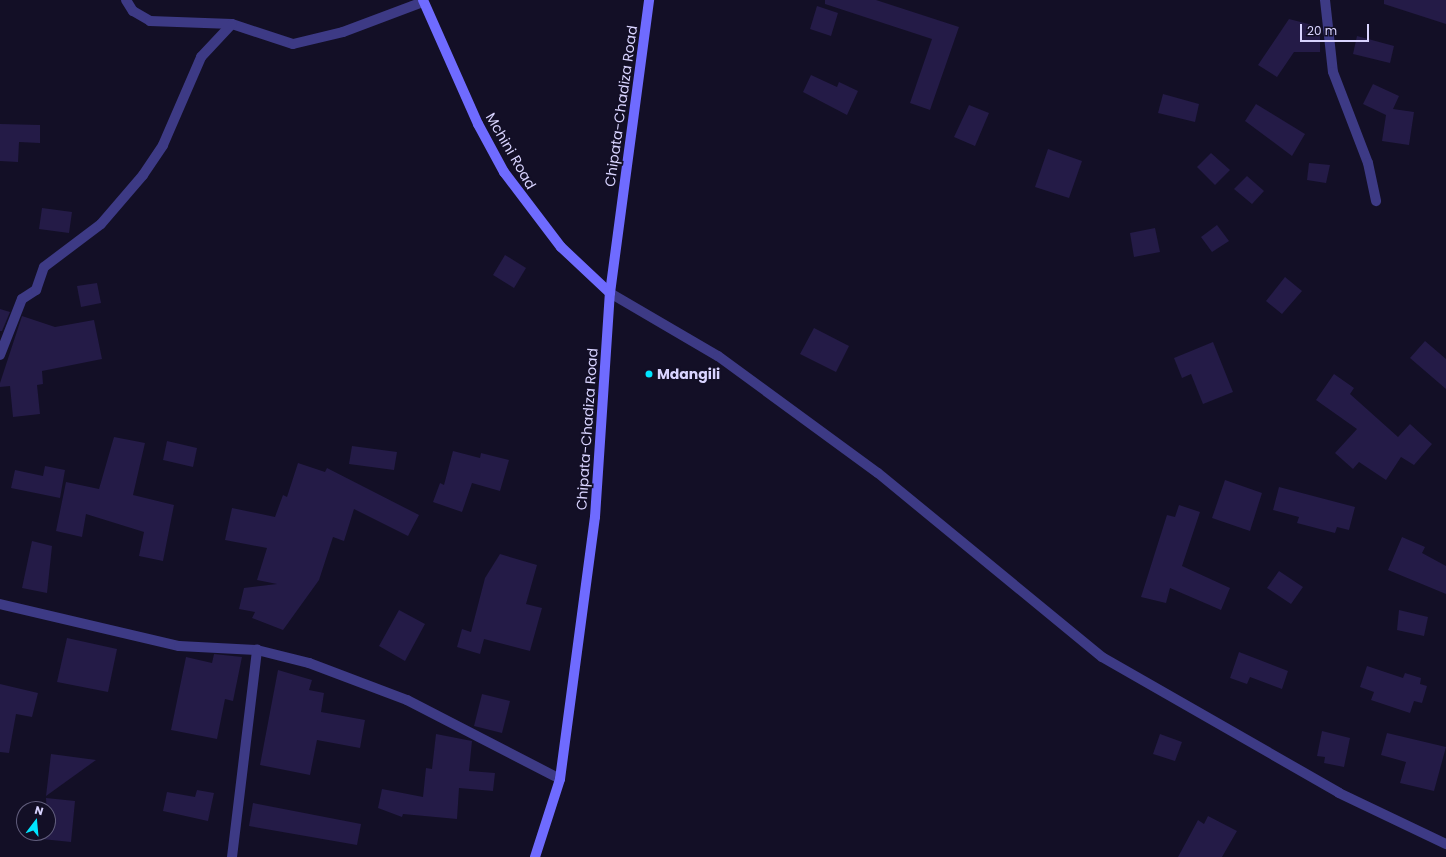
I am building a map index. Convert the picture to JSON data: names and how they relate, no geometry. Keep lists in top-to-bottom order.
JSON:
{
  "streets": {
    "main road": ["Chipata-Chadiza Road", "Mchini Road"]
  },
  "crossings": [
    ["Chipata-Chadiza Road", "Mchini Road"]
  ],
  "places": ["Mdangili"],
  "scale_bar": "20 m",
  "north": "top"
}
